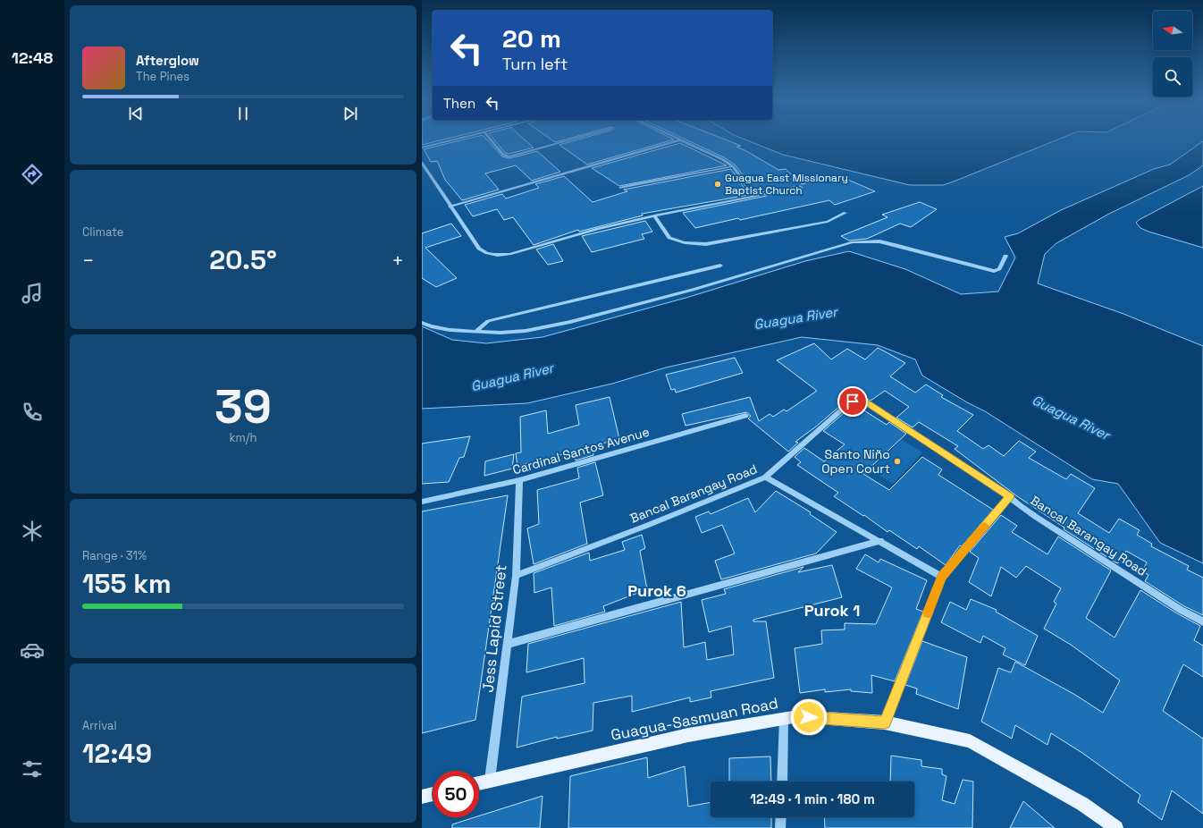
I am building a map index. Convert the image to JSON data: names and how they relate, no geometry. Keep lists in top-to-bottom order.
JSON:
{
  "streets": {
    "main road": ["Guagua-Sasmuan Road"],
    "street": ["Cardinal Santos Avenue", "Bancal Barangay Road", "Jess Lapid Street"]
  },
  "crossings": [
    ["Cardinal Santos Avenue", "Jess Lapid Street"],
    ["Bancal Barangay Road", "Jess Lapid Street"],
    ["Jess Lapid Street", "Guagua-Sasmuan Road"]
  ],
  "districts": ["Purok 6", "Purok 1"],
  "water": ["Guagua River"],
  "places": ["Guagua East Missionary Baptist Church", "Santo Niño Open Court"],
  "north": "left",
  "page": {
    "tabs": "12:48",
    "turn": ["20 m", "Turn left"],
    "song": ["Afterglow", "The Pines"],
    "then": "Then",
    "tile": [
      "Climate",
      ["39", "km/h"],
      ["Range · 31%", "155 km"],
      ["Arrival", "12:49"]
    ],
    "heat": ["−", "20.5°", "+"],
    "limit": "50",
    "trip": "12:49 · 1 min · 180 m"
  }
}
